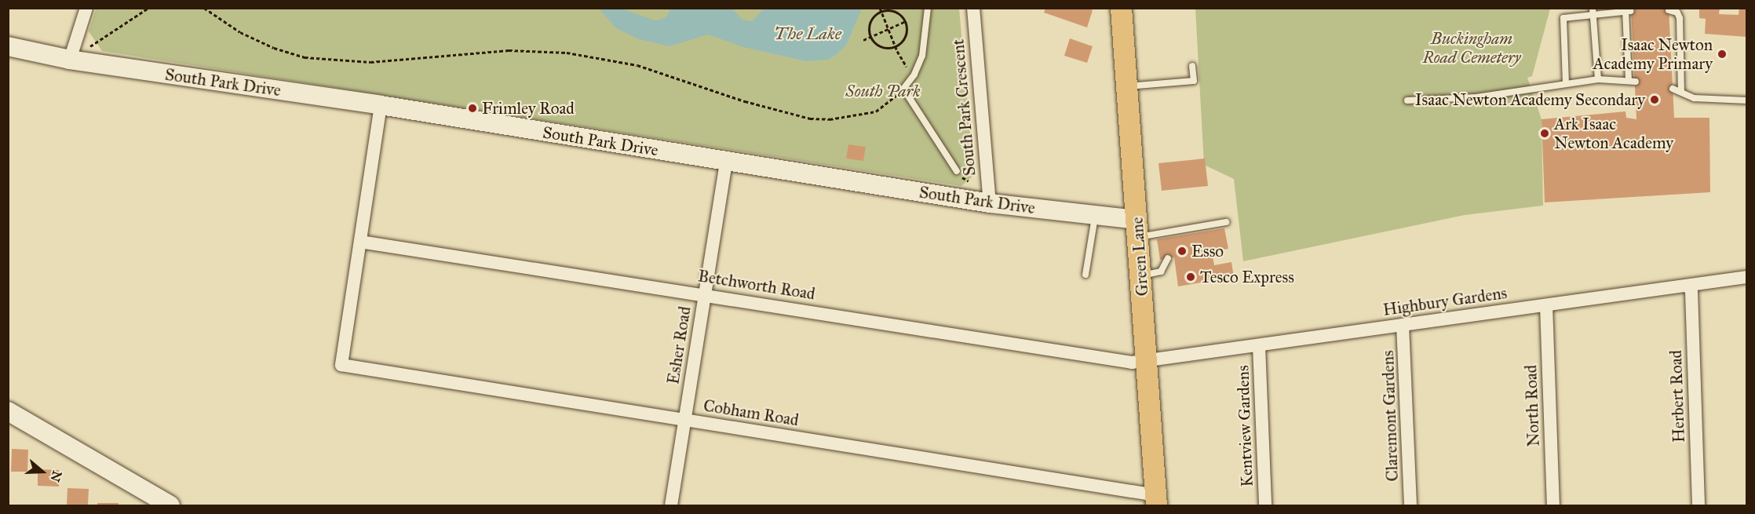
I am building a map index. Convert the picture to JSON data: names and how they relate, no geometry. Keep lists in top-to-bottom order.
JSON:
{
  "streets": {
    "main road": ["Green Lane"],
    "street": [
      "South Park Drive",
      "South Park Crescent",
      "Betchworth Road",
      "Highbury Gardens",
      "Esher Road",
      "Herbert Road",
      "North Road",
      "Cobham Road",
      "Claremont Gardens",
      "Kentview Gardens"
    ]
  },
  "crossings": [
    ["South Park Drive", "South Park Crescent"],
    ["South Park Drive", "Green Lane"],
    ["South Park Drive", "Esher Road"],
    ["Green Lane", "Betchworth Road"],
    ["Green Lane", "Highbury Gardens"],
    ["Green Lane", "Cobham Road"],
    ["Betchworth Road", "Highbury Gardens"],
    ["Betchworth Road", "Esher Road"],
    ["Betchworth Road", "Cobham Road"],
    ["Highbury Gardens", "Herbert Road"],
    ["Highbury Gardens", "North Road"],
    ["Highbury Gardens", "Claremont Gardens"],
    ["Highbury Gardens", "Kentview Gardens"],
    ["Esher Road", "Cobham Road"]
  ],
  "water": ["The Lake"],
  "parks": ["Buckingham Road Cemetery", "South Park"],
  "places": [
    "Isaac Newton Academy Primary",
    "Isaac Newton Academy Secondary",
    "Frimley Road",
    "Ark Isaac Newton Academy",
    "Esso",
    "Tesco Express"
  ],
  "north": "right"
}
